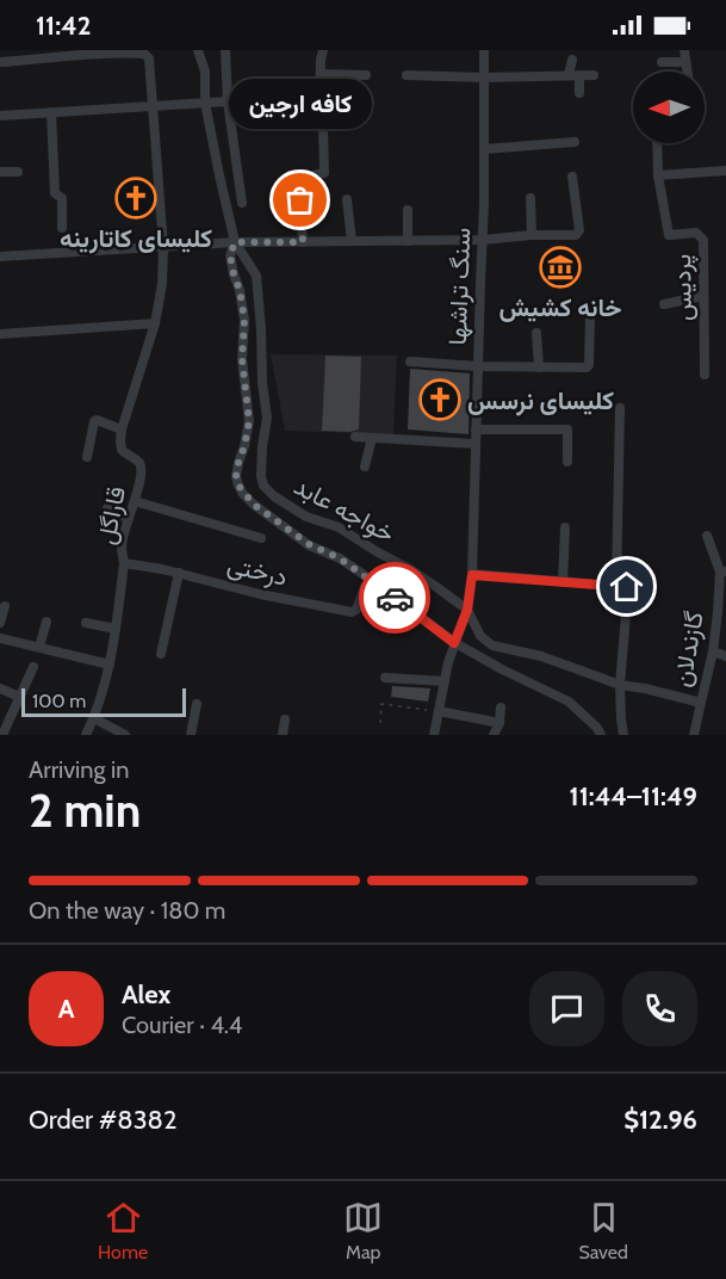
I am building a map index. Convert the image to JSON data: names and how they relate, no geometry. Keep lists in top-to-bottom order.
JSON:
{
  "streets": {
    "street": [
      "سنگ تراشها",
      "پردیس",
      "خواجه عابد",
      "قاراگل",
      "درختی",
      "گازندلان"
    ]
  },
  "crossings": [
    ["سنگ تراشها", "خواجه عابد"],
    ["خواجه عابد", "گازندلان"],
    ["قاراگل", "درختی"]
  ],
  "places": {
    "church": ["کلیسای کاتارینه", "کلیسای نرسس"],
    "other": ["کافه ارجین"],
    "museum": ["خانه کشیش"]
  },
  "scale_bar": "100 m",
  "north": "left",
  "page": {
    "status": "11:42",
    "bubble": "کافه ارجین",
    "scale": "100 m",
    "heading": ["2 min", "Arriving in", "11:44–11:49"],
    "panel": [
      "Alex",
      "Courier · 4.4",
      "Order #8382",
      "$12.96"
    ],
    "bar": "On the way · 180 m",
    "round": "A",
    "tabs": ["Home", "Map", "Saved"]
  }
}
